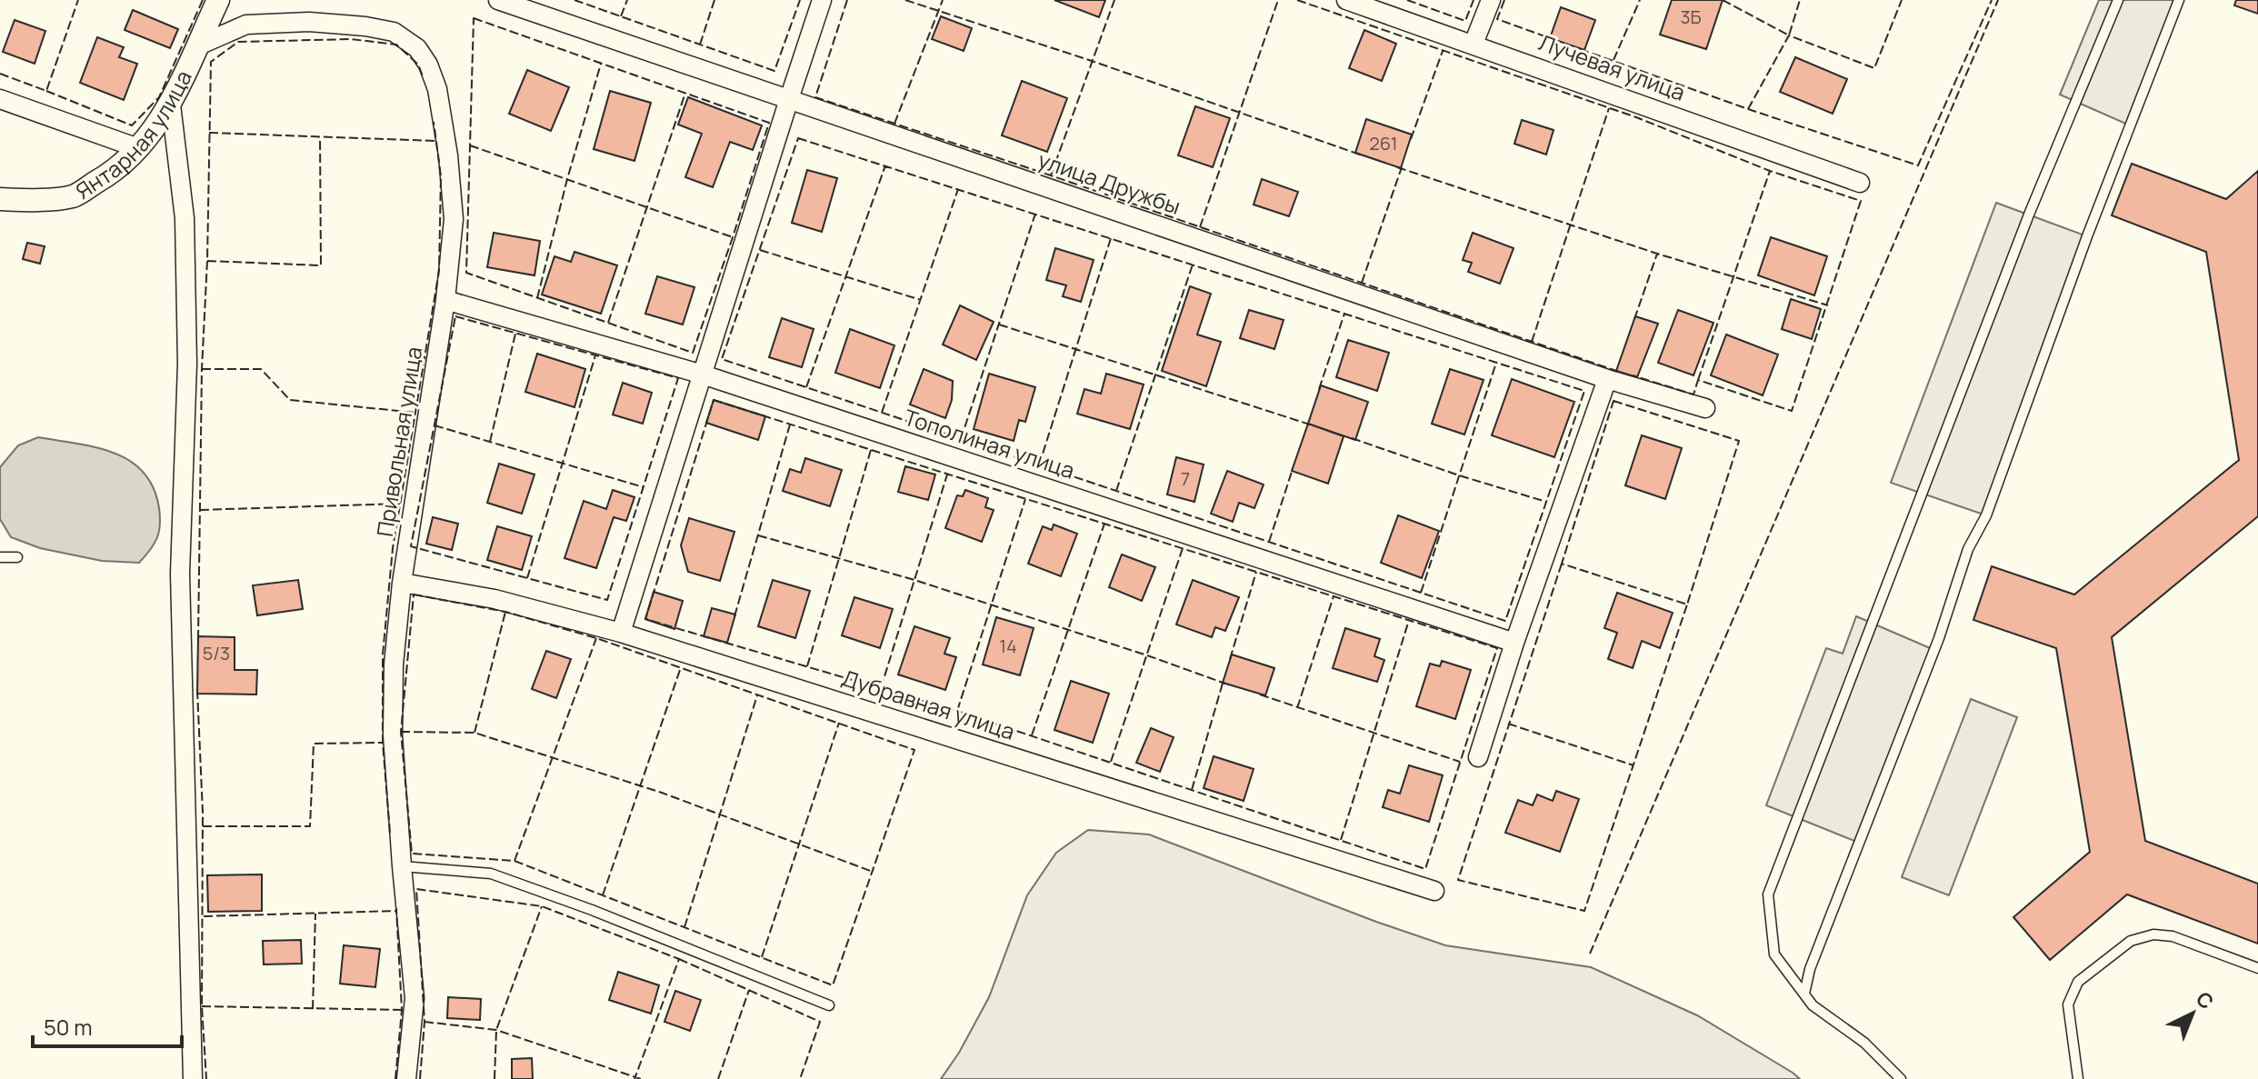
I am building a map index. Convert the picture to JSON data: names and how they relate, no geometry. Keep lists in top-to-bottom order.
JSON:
{
  "streets": {
    "street": [
      "Лучевая улица",
      "Янтарная улица",
      "улица Дружбы",
      "Привольная улица",
      "Тополиная улица",
      "Дубравная улица"
    ]
  },
  "crossings": [
    ["Янтарная улица", "Привольная улица"],
    ["Привольная улица", "Тополиная улица"],
    ["Привольная улица", "Дубравная улица"]
  ],
  "house_numbers": [
    "3Б",
    "261",
    "7",
    "14",
    "5/3"
  ],
  "scale_bar": "50 m",
  "north": "top right"
}
